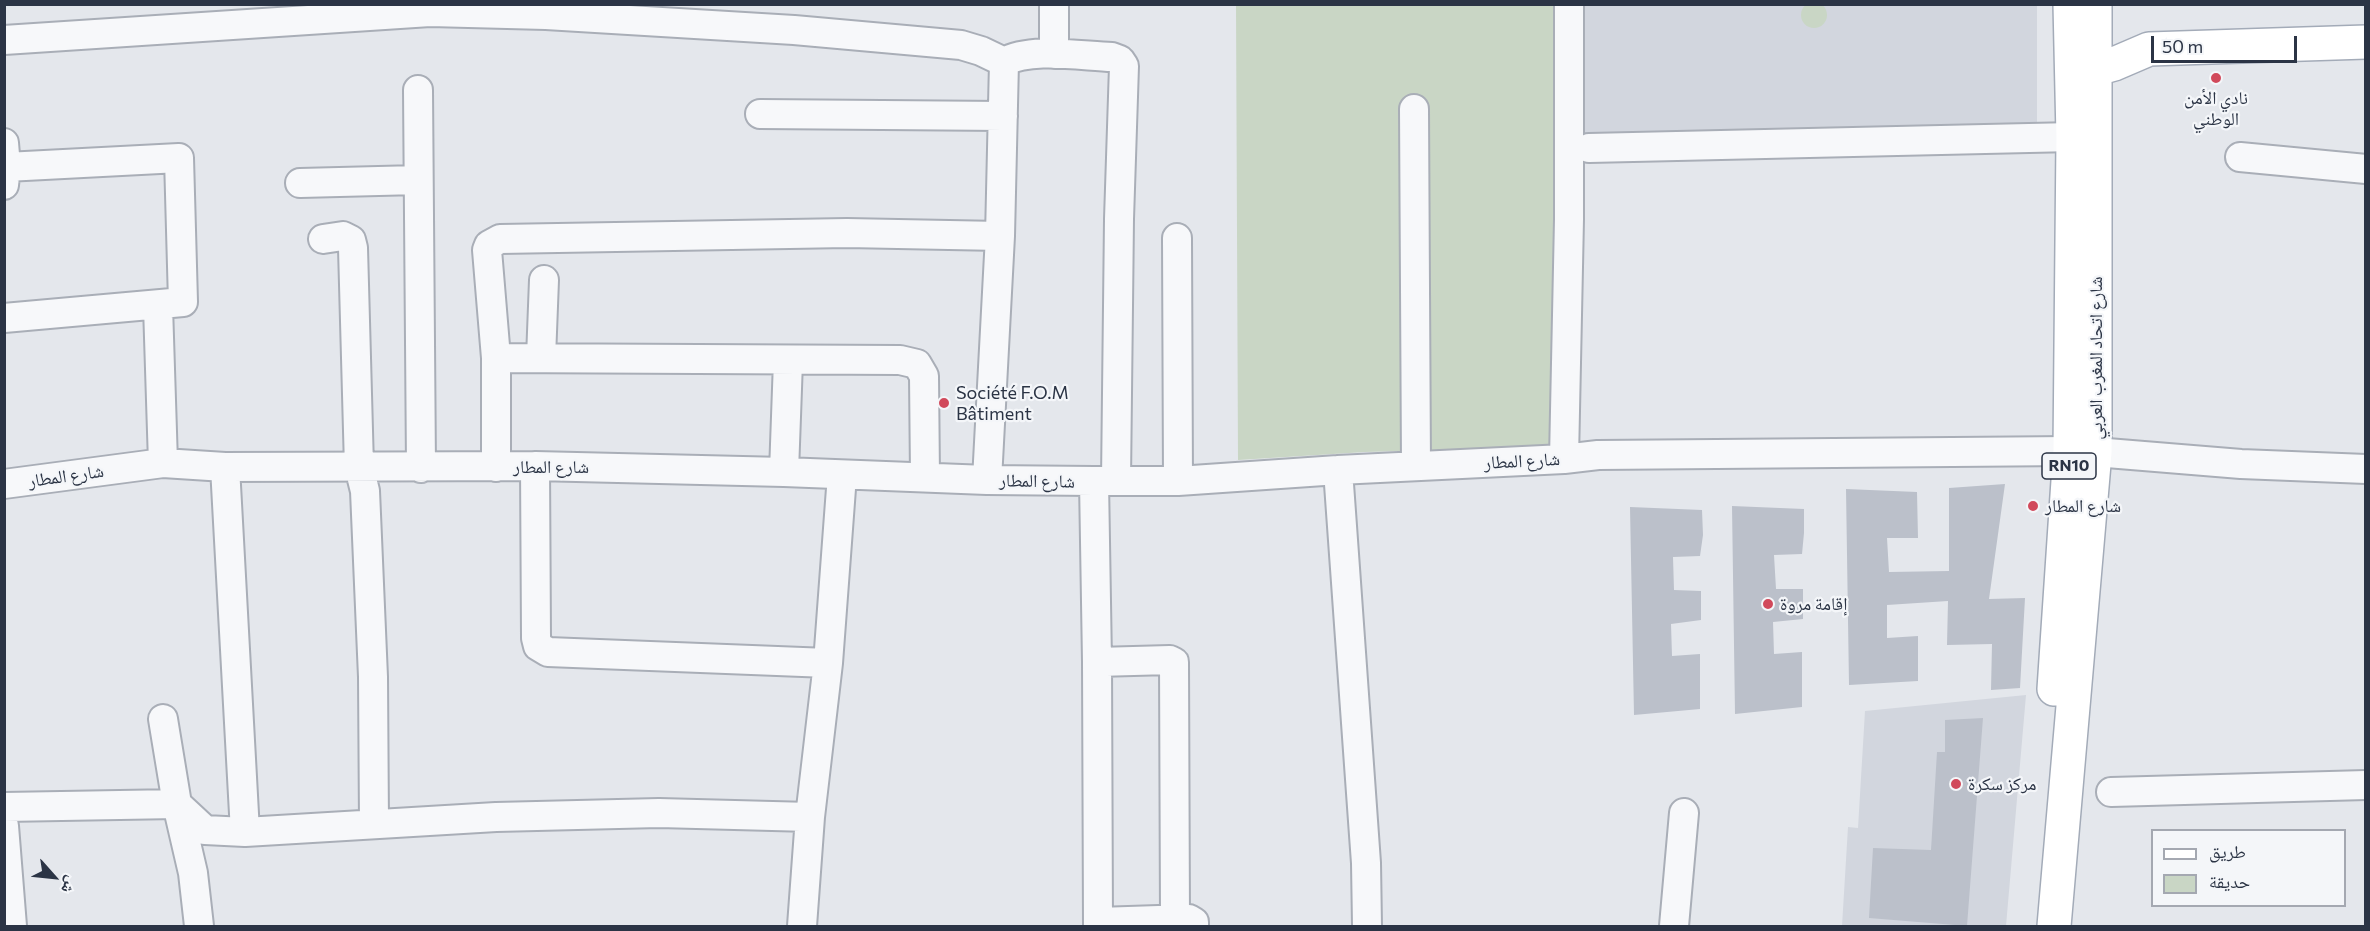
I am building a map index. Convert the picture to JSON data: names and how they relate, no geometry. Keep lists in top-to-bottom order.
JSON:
{
  "streets": {
    "main road": ["شارع اتحاد المغرب العربي", "RN10"],
    "street": ["شارع المطار"]
  },
  "crossings": [
    ["شارع اتحاد المغرب العربي", "شارع المطار"]
  ],
  "places": [
    "نادي الأمن الوطني",
    "Société F.O.M Bâtiment",
    "شارع المطار",
    "إقامة مروة",
    "مركز سكرة"
  ],
  "legend": ["طريق", "حديقة"],
  "scale_bar": "50 m",
  "north": "bottom right"
}
